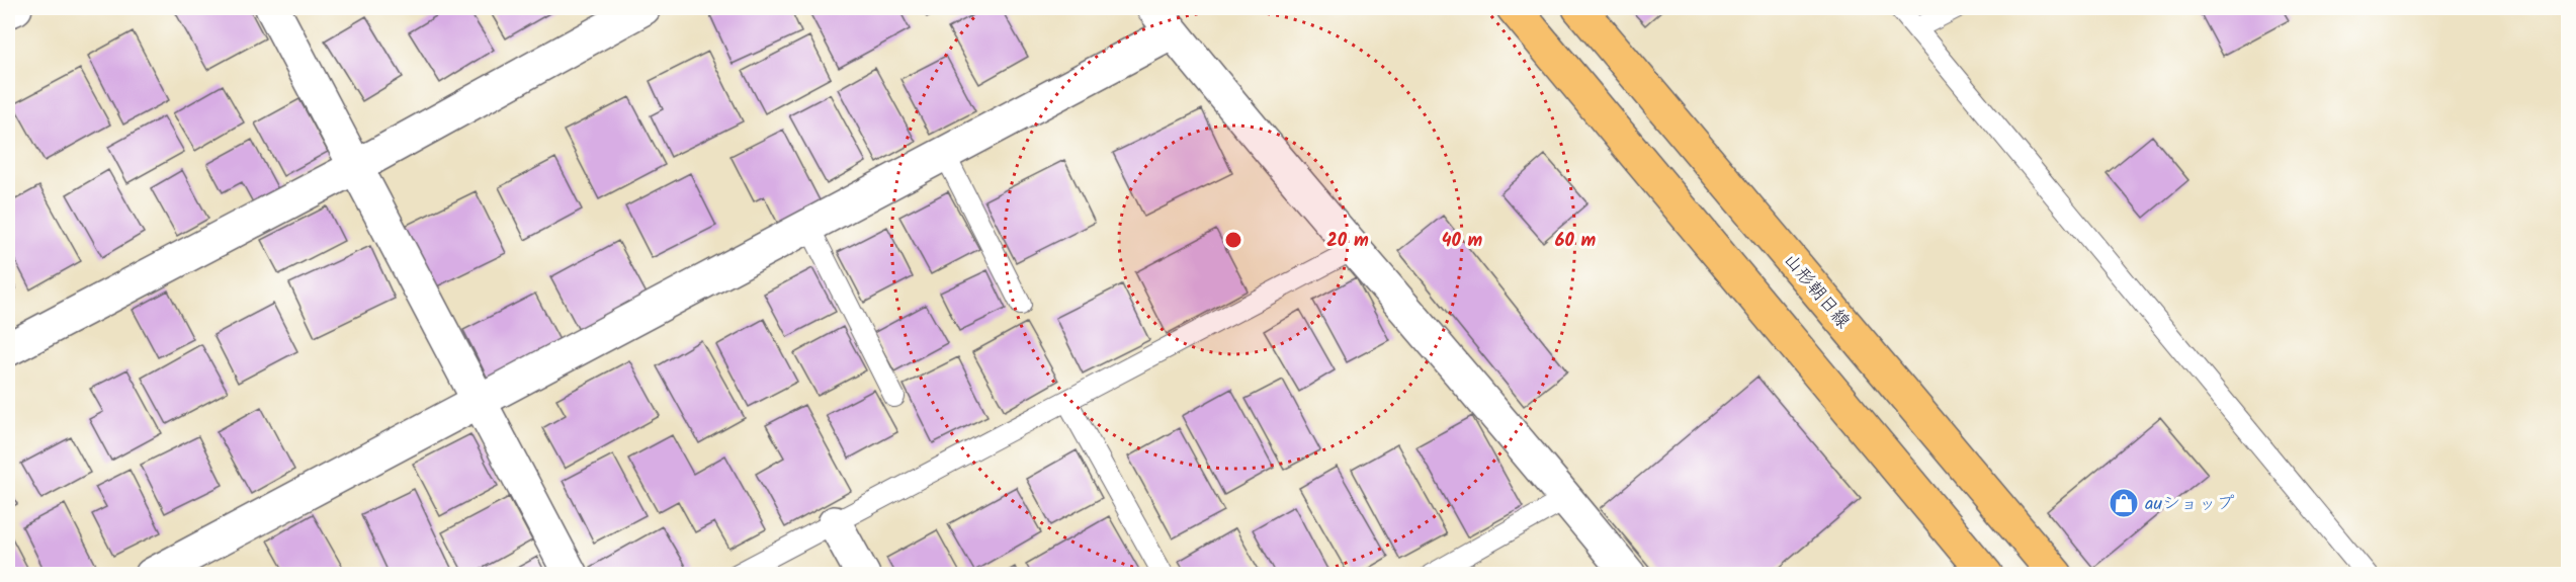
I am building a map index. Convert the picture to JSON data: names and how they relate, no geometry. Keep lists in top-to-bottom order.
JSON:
{
  "streets": {
    "main road": ["山形朝日線"]
  },
  "places": {
    "shop": ["auショップ"]
  },
  "rings": ["20 m", "40 m", "60 m"]
}
